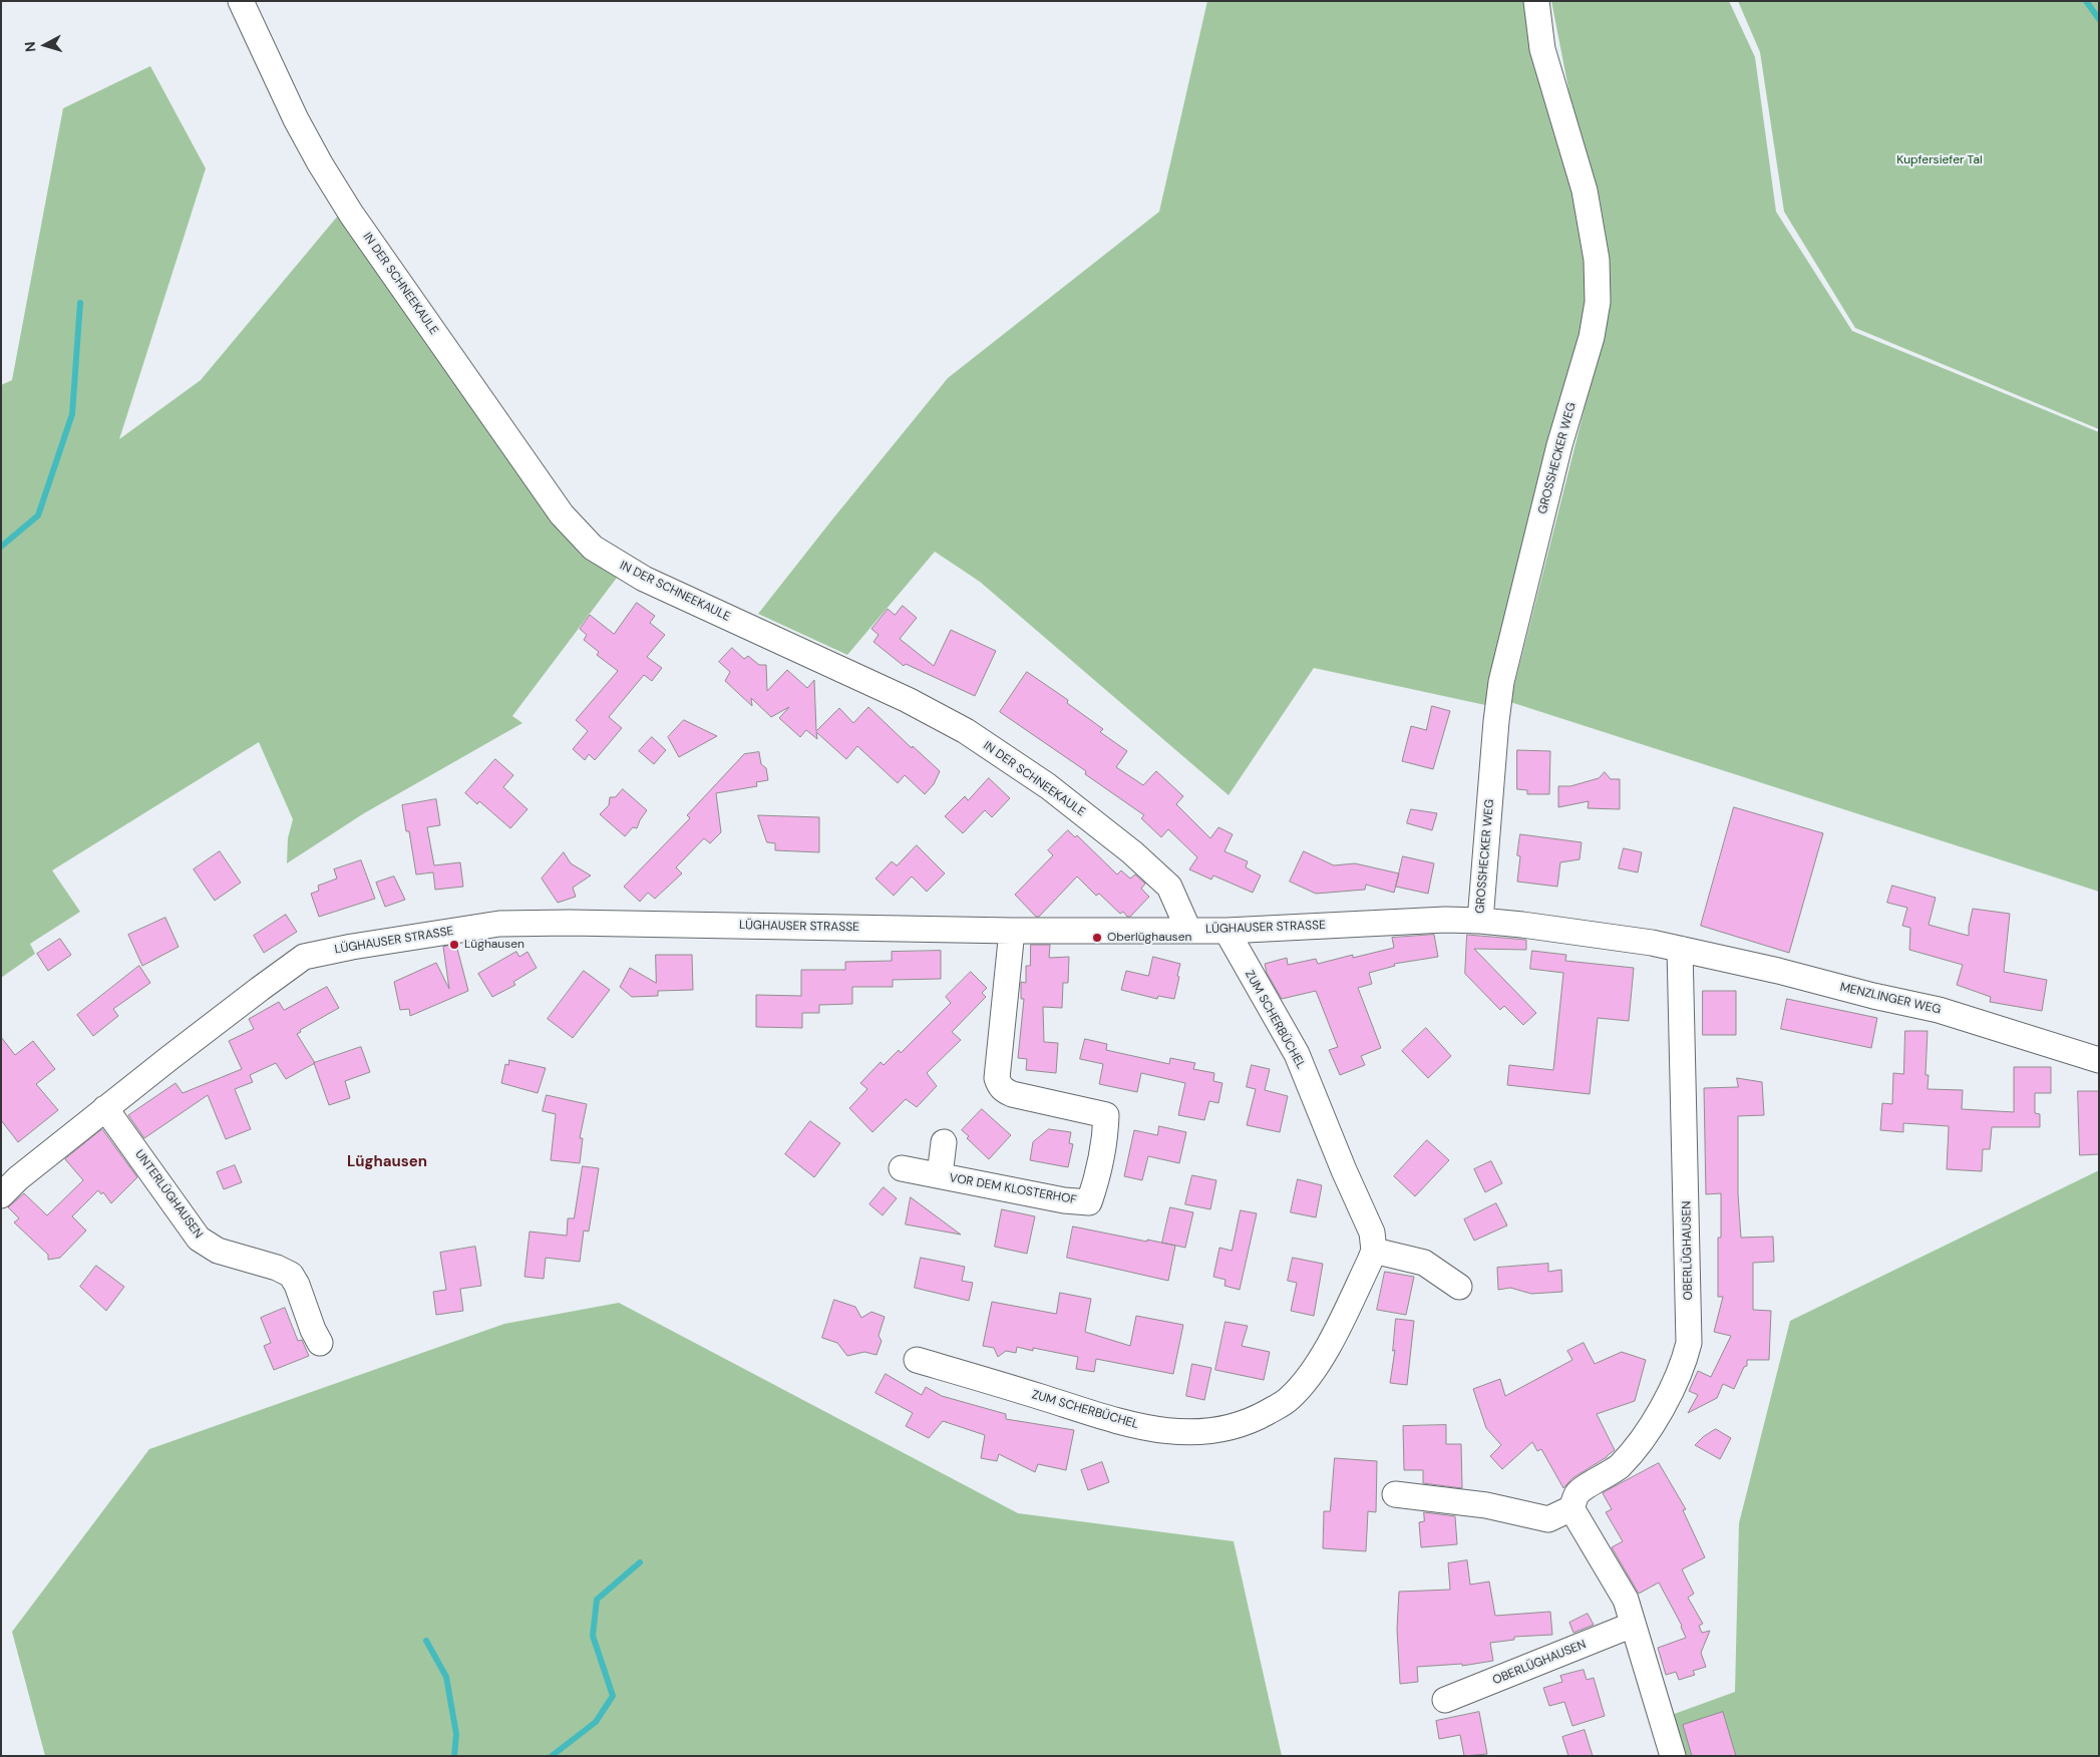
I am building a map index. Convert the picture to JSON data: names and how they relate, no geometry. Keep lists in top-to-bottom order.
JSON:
{
  "streets": {
    "street": [
      "IN DER SCHNEEKAULE",
      "GROSSHECKER WEG",
      "LÜGHAUSER STRASSE",
      "MENZLINGER WEG",
      "ZUM SCHERBÜCHEL",
      "VOR DEM KLOSTERHOF",
      "UNTERLÜGHAUSEN",
      "OBERLÜGHAUSEN"
    ]
  },
  "crossings": [
    ["IN DER SCHNEEKAULE", "LÜGHAUSER STRASSE"],
    ["GROSSHECKER WEG", "LÜGHAUSER STRASSE"],
    ["LÜGHAUSER STRASSE", "MENZLINGER WEG"],
    ["LÜGHAUSER STRASSE", "ZUM SCHERBÜCHEL"],
    ["LÜGHAUSER STRASSE", "VOR DEM KLOSTERHOF"],
    ["LÜGHAUSER STRASSE", "UNTERLÜGHAUSEN"],
    ["LÜGHAUSER STRASSE", "OBERLÜGHAUSEN"],
    ["MENZLINGER WEG", "OBERLÜGHAUSEN"]
  ],
  "districts": ["Lüghausen"],
  "parks": ["Kupfersiefer Tal"],
  "places": ["Oberlüghausen", "Lüghausen"],
  "north": "left"
}
